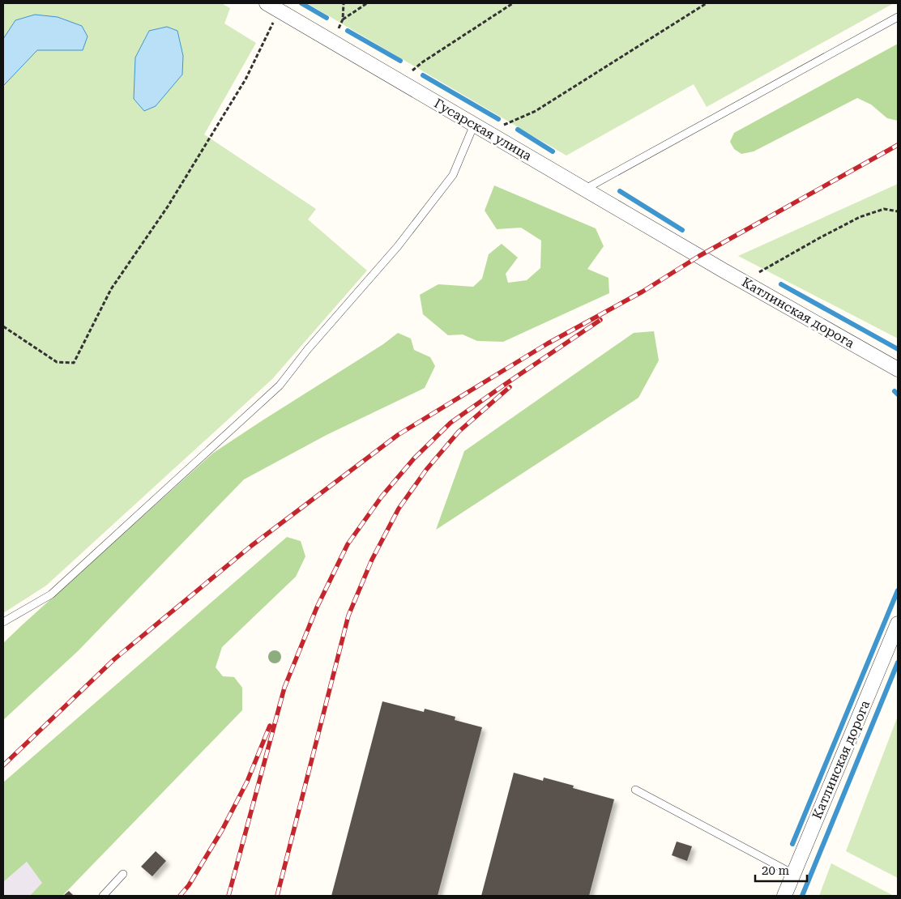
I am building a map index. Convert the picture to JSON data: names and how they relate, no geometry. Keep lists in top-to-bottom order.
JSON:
{
  "streets": {
    "street": ["Гусарская улица", "Катлинская дорога"]
  },
  "crossings": [
    ["Гусарская улица", "Катлинская дорога"]
  ],
  "scale_bar": "20 m"
}
